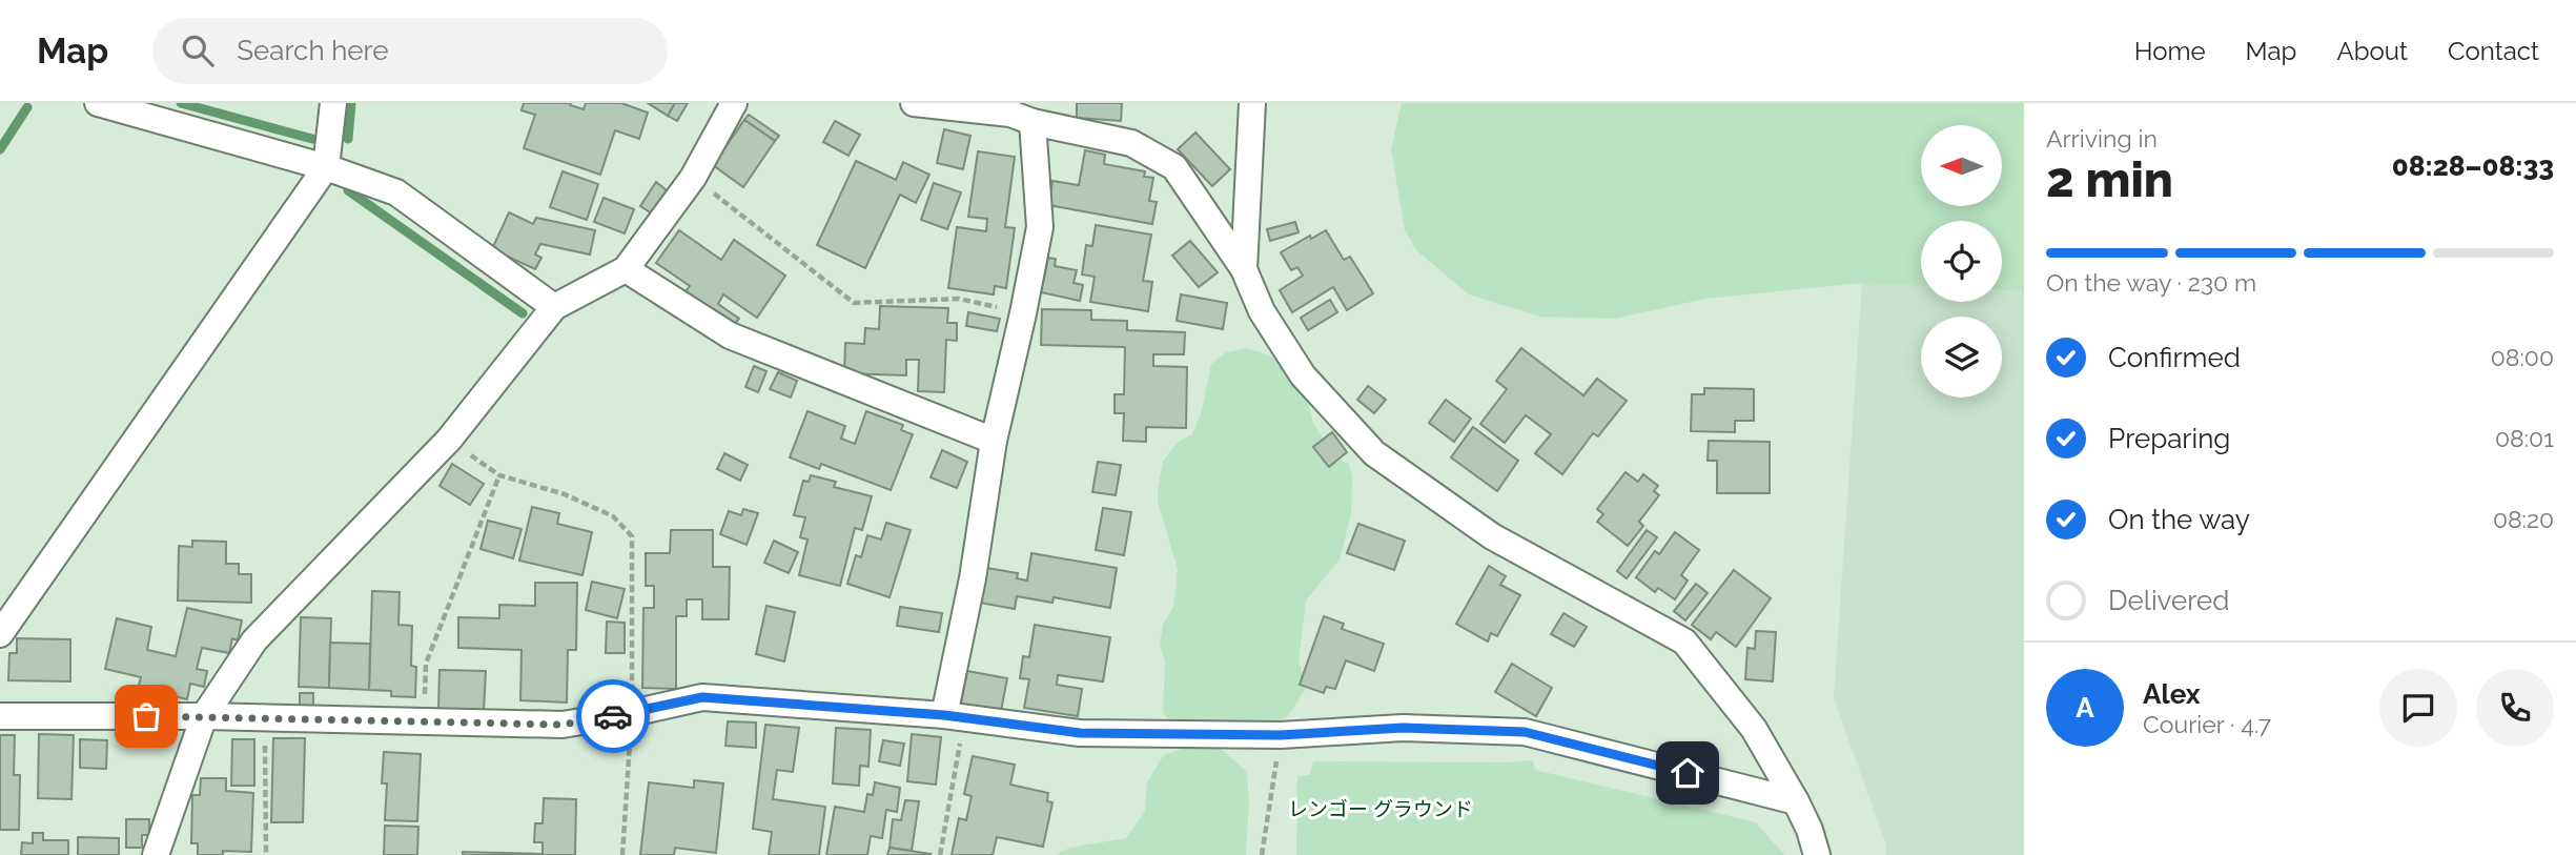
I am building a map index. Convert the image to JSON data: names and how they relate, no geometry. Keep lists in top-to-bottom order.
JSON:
{
  "parks": ["レンゴー グラウンド"],
  "north": "left",
  "page": {
    "header": "Map",
    "search": "Search here",
    "nav": [
      "Home",
      "Map",
      "About",
      "Contact"
    ],
    "heading": ["2 min", "Arriving in", "08:28–08:33"],
    "panel": ["Alex", "Courier · 4.7"],
    "bar": "On the way · 230 m",
    "list": [
      ["Confirmed", "08:00"],
      ["Preparing", "08:01"],
      ["On the way", "08:20"],
      "Delivered"
    ],
    "round": "A"
  }
}
